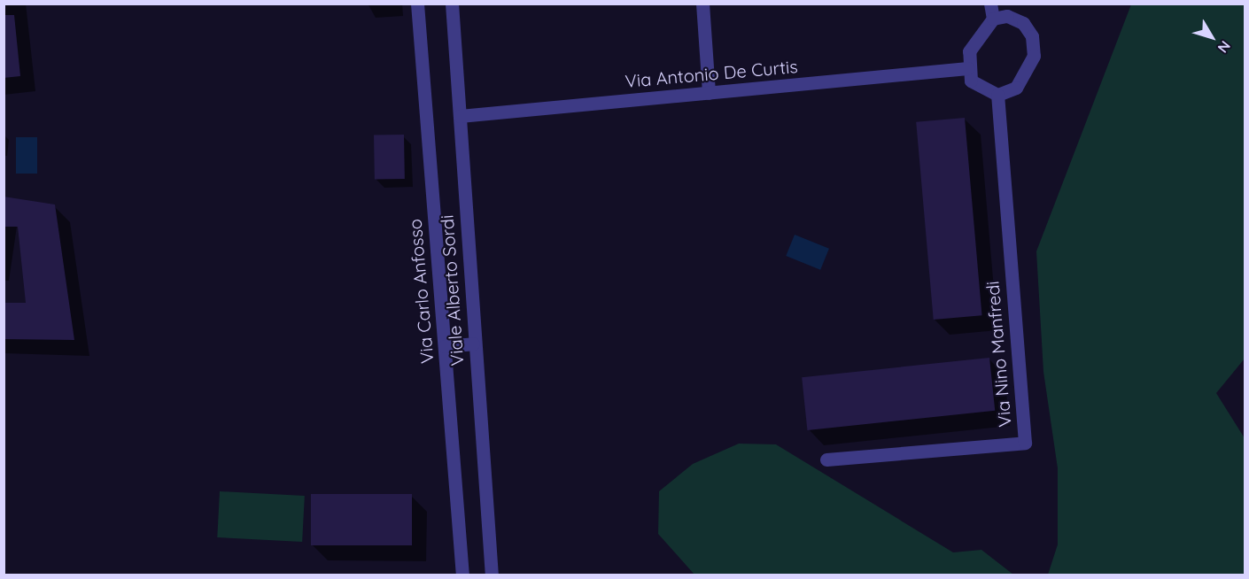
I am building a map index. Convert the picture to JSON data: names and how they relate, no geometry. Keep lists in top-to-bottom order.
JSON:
{
  "streets": {
    "street": [
      "Via Antonio De Curtis",
      "Viale Alberto Sordi",
      "Via Carlo Anfosso",
      "Via Nino Manfredi"
    ]
  },
  "crossings": [
    ["Via Antonio De Curtis", "Viale Alberto Sordi"],
    ["Via Antonio De Curtis", "Via Nino Manfredi"]
  ],
  "north": "bottom right"
}
